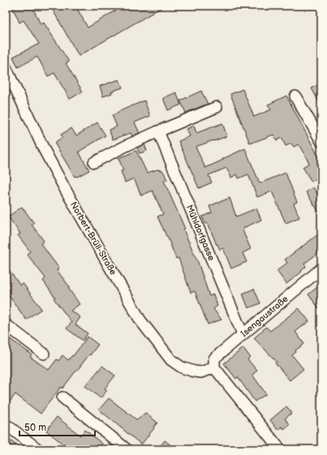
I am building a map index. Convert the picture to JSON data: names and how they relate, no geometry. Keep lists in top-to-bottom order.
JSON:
{
  "streets": {
    "street": ["Mühldorfgasse", "Norbert-Brüll-Straße", "Isengaustraße"]
  },
  "crossings": [
    ["Mühldorfgasse", "Isengaustraße"],
    ["Norbert-Brüll-Straße", "Isengaustraße"]
  ],
  "scale_bar": "50 m"
}
